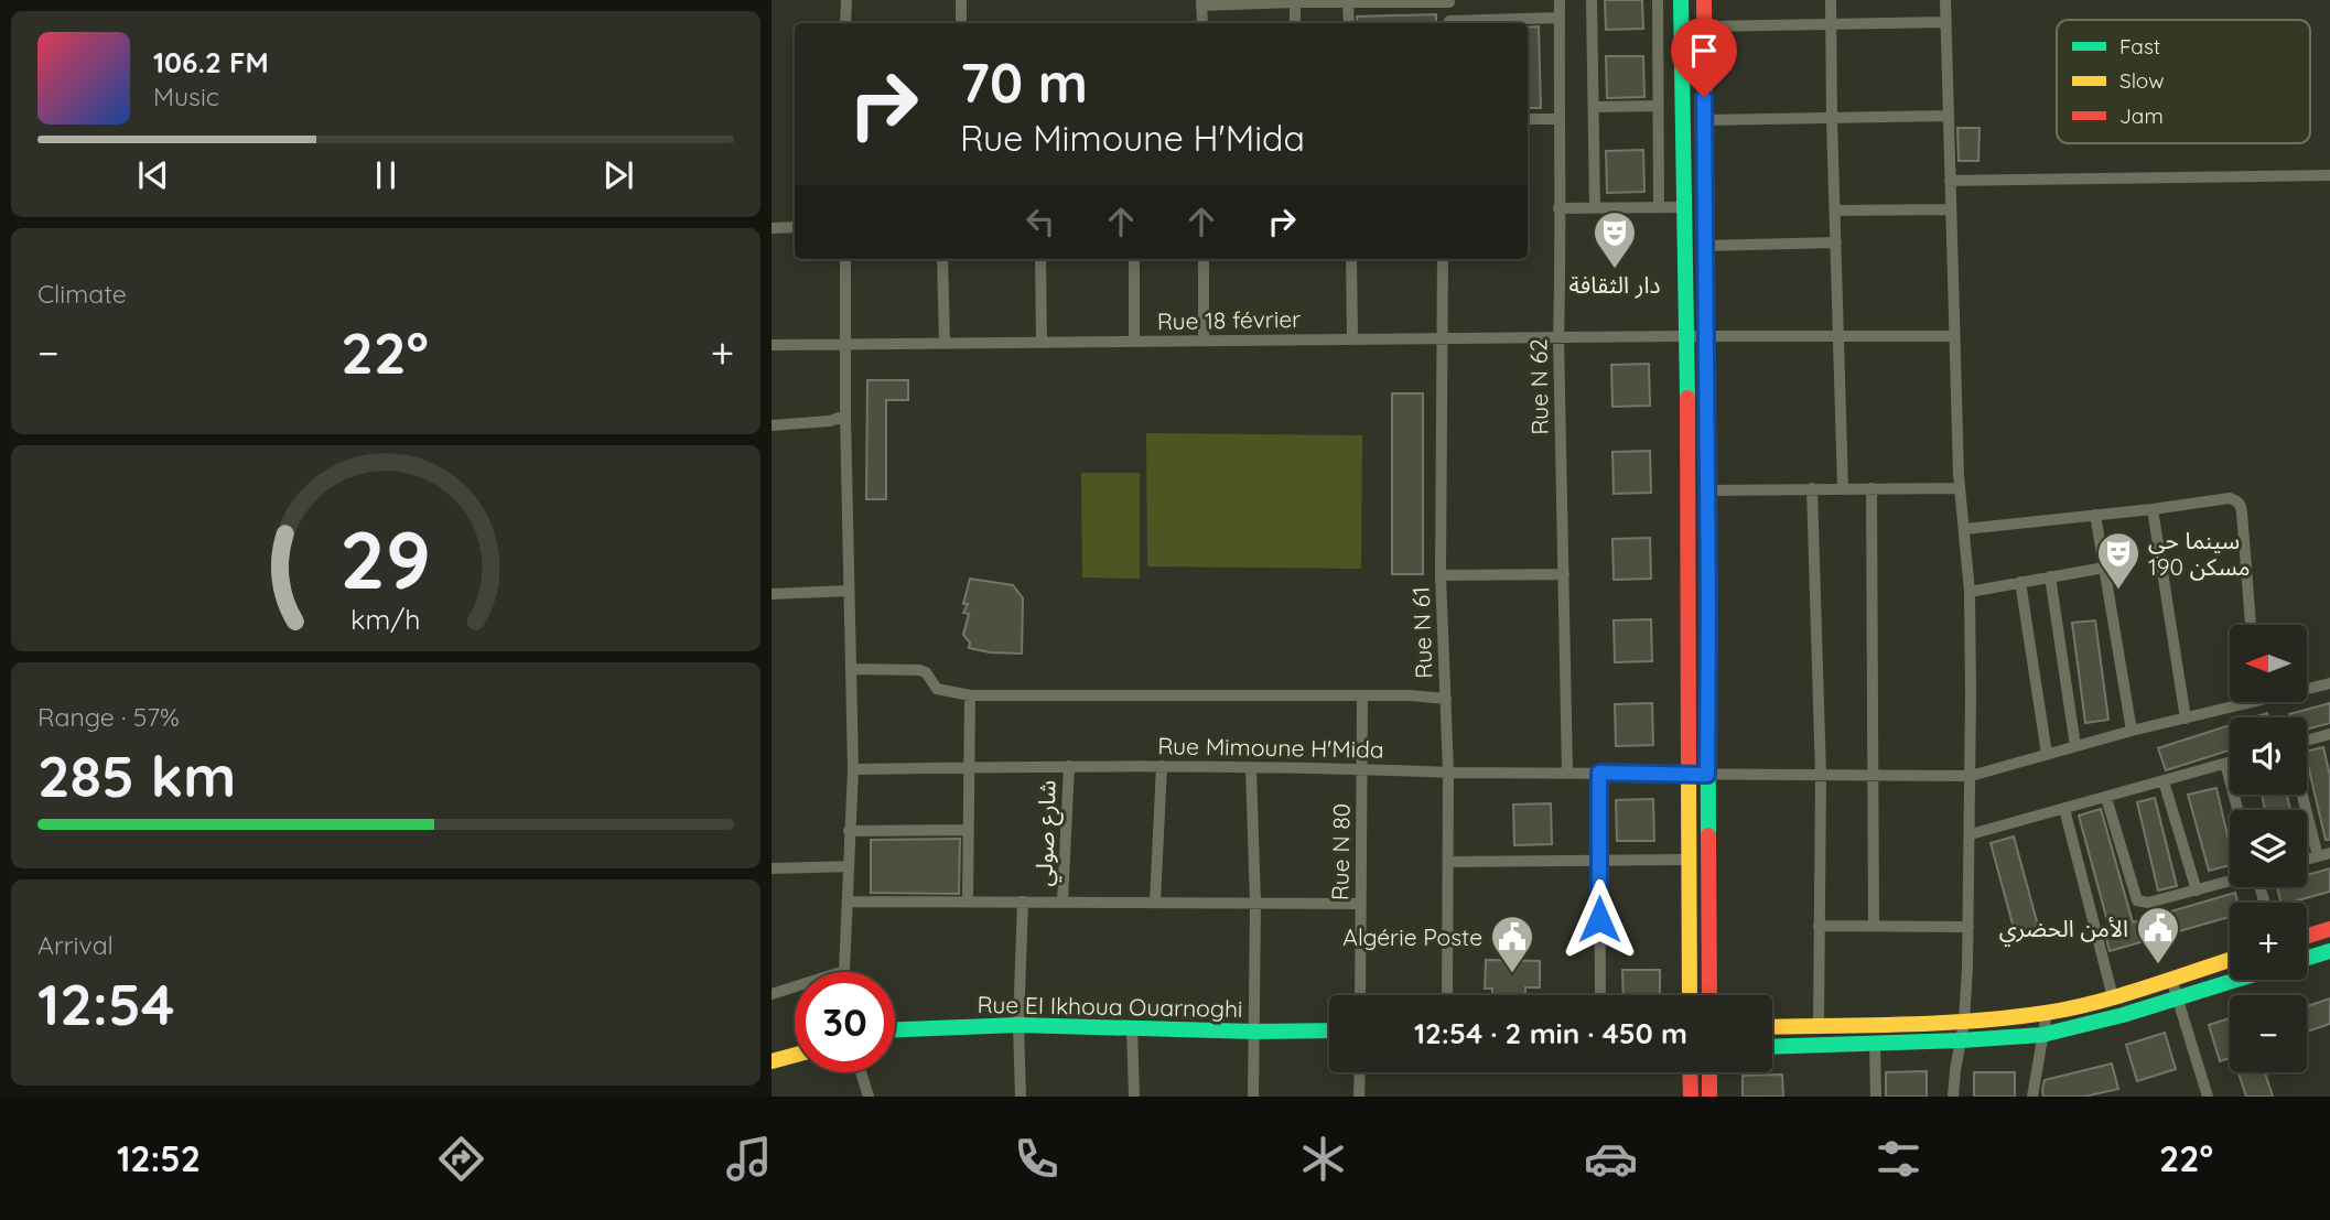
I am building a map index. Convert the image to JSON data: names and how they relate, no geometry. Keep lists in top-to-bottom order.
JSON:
{
  "streets": {
    "main road": ["Rue EI Ikhoua Ouarnoghi"],
    "street": [
      "Rue 18 février",
      "Rue N 62",
      "Rue N 61",
      "Rue Mimoune H'Mida",
      "شارع صولي",
      "Rue N 80"
    ]
  },
  "crossings": [
    ["Rue 18 février", "Rue N 62"],
    ["Rue 18 février", "Rue N 61"],
    ["Rue N 62", "Rue Mimoune H'Mida"],
    ["Rue N 61", "Rue Mimoune H'Mida"],
    ["Rue Mimoune H'Mida", "شارع صولي"],
    ["Rue Mimoune H'Mida", "Rue N 80"]
  ],
  "places": {
    "theatre": ["دار الثقافة", "سينما حي 190 مسكن"],
    "public building": ["الأمن الحضري", "Algérie Poste"]
  },
  "legend": ["Fast", "Slow", "Jam"],
  "north": "left",
  "page": {
    "turn": ["70 m", "Rue Mimoune H'Mida"],
    "song": ["106.2 FM", "Music"],
    "tile": [
      "Climate",
      ["Range · 57%", "285 km"],
      ["Arrival", "12:54"]
    ],
    "heat": ["−", "22°", "+"],
    "map_buttons": ["+", "−"],
    "limit": "30",
    "trip": "12:54 · 2 min · 450 m",
    "tabs": ["12:52", "22°"],
    "gauge": ["29", "km/h"]
  }
}
